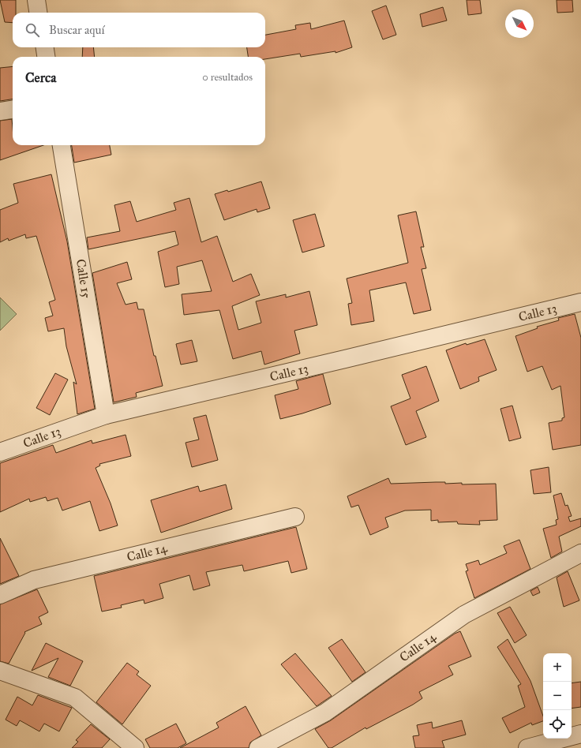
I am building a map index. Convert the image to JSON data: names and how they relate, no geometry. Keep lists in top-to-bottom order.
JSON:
{
  "streets": {
    "street": ["Calle 15", "Calle 13", "Calle 14"]
  },
  "crossings": [
    ["Calle 15", "Calle 13"]
  ],
  "north": "bottom right",
  "page": {
    "search": "Buscar aquí",
    "heading": ["Cerca", "0 resultados"],
    "map_buttons": ["+", "−"]
  }
}
